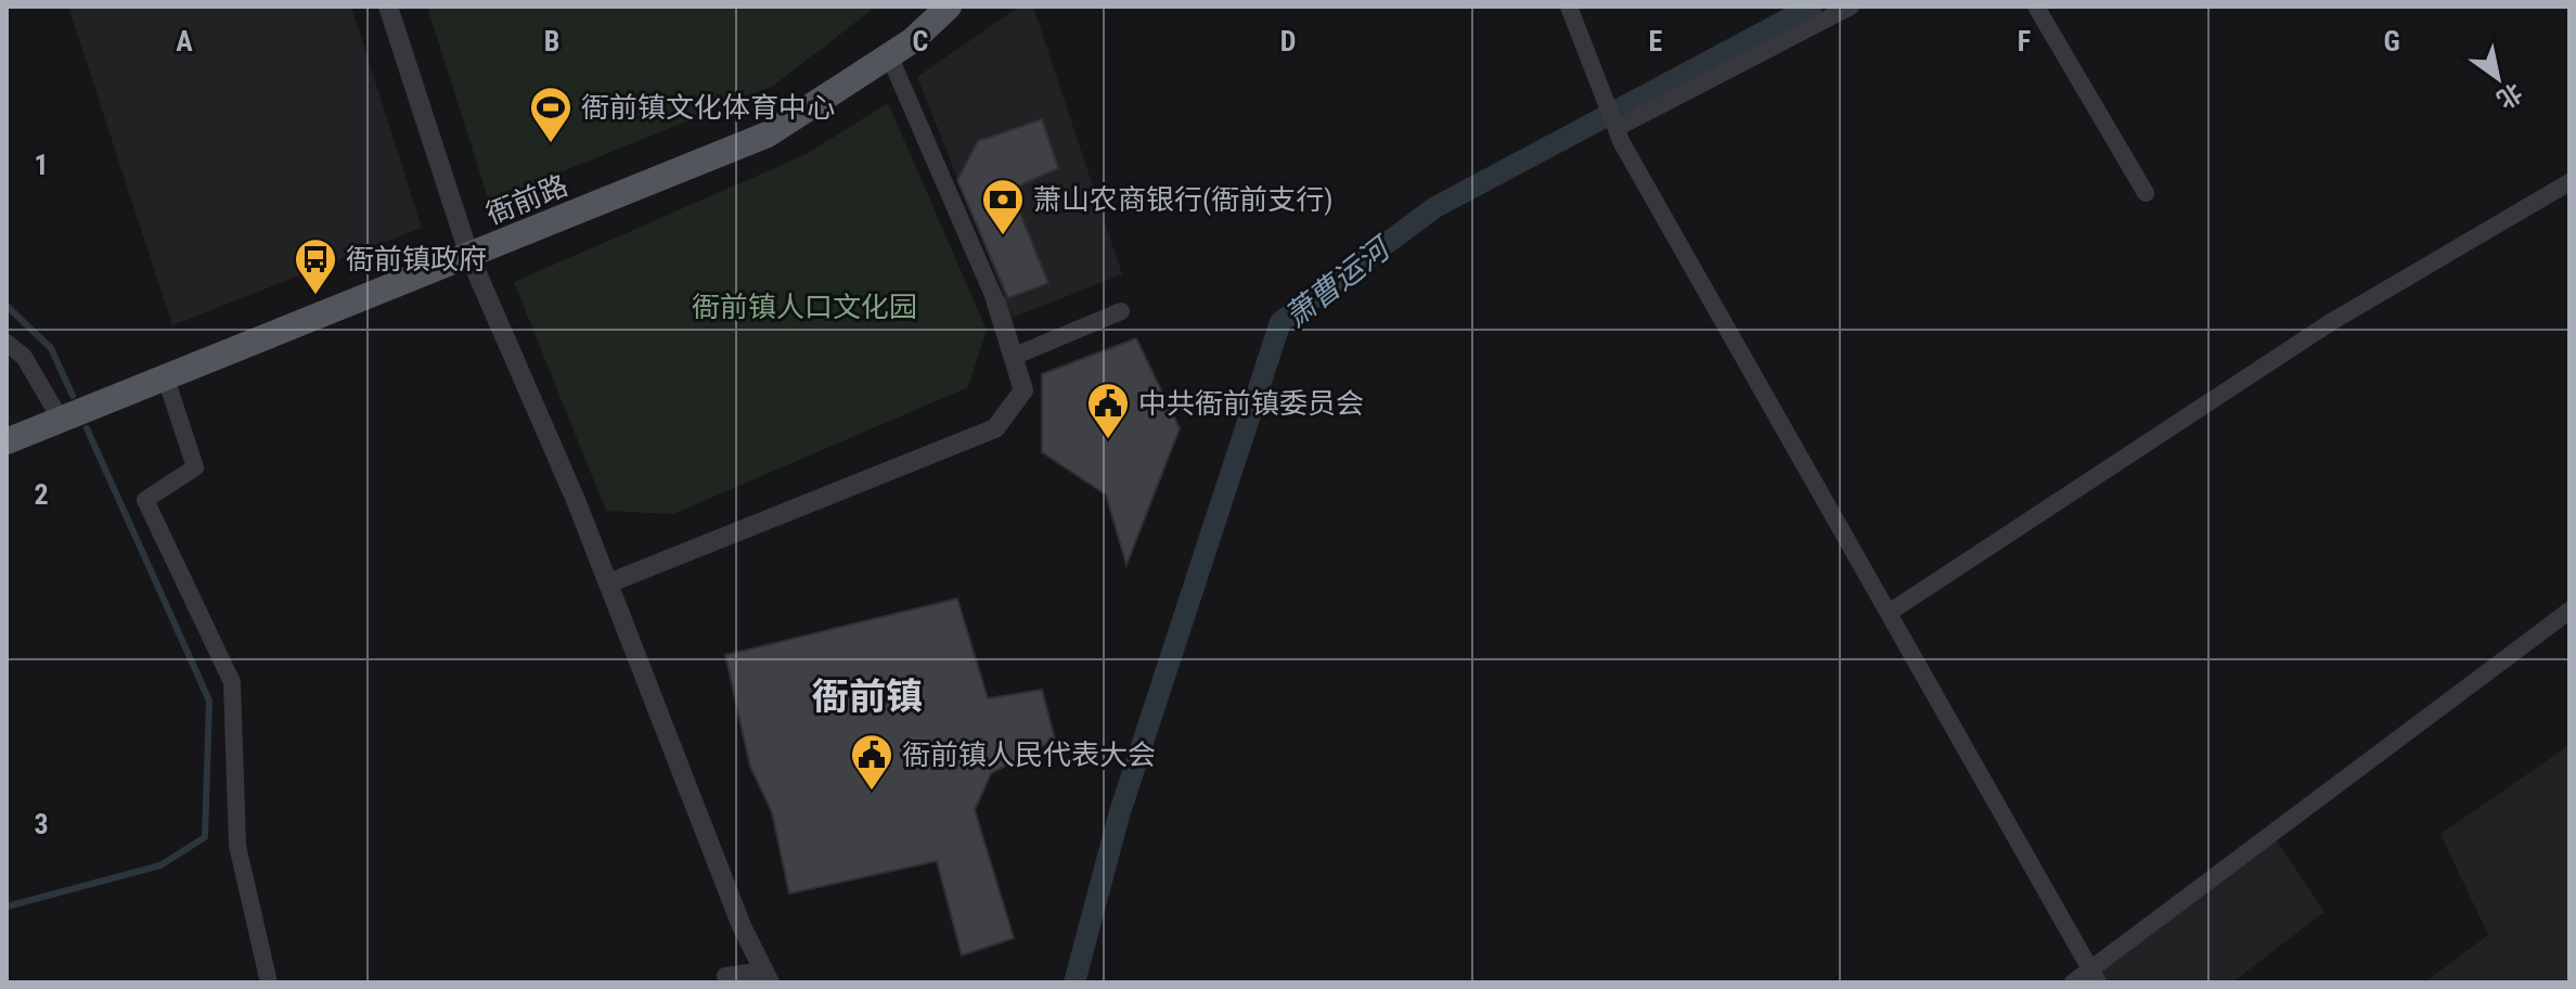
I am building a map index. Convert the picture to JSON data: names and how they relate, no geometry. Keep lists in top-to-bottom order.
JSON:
{
  "streets": {
    "main road": ["衙前路"]
  },
  "districts": ["衙前镇"],
  "water": ["萧曹运河"],
  "parks": ["衙前镇人口文化园"],
  "places": {
    "sports": ["衙前镇文化体育中心"],
    "bank": ["萧山农商银行(衙前支行)"],
    "bus stop": ["衙前镇政府"],
    "public building": ["中共衙前镇委员会", "衙前镇人民代表大会"]
  },
  "north": "bottom right",
  "grid": {
    "columns": [
      "A",
      "B",
      "C",
      "D",
      "E",
      "F",
      "G"
    ],
    "rows": ["1", "2", "3"]
  }
}
